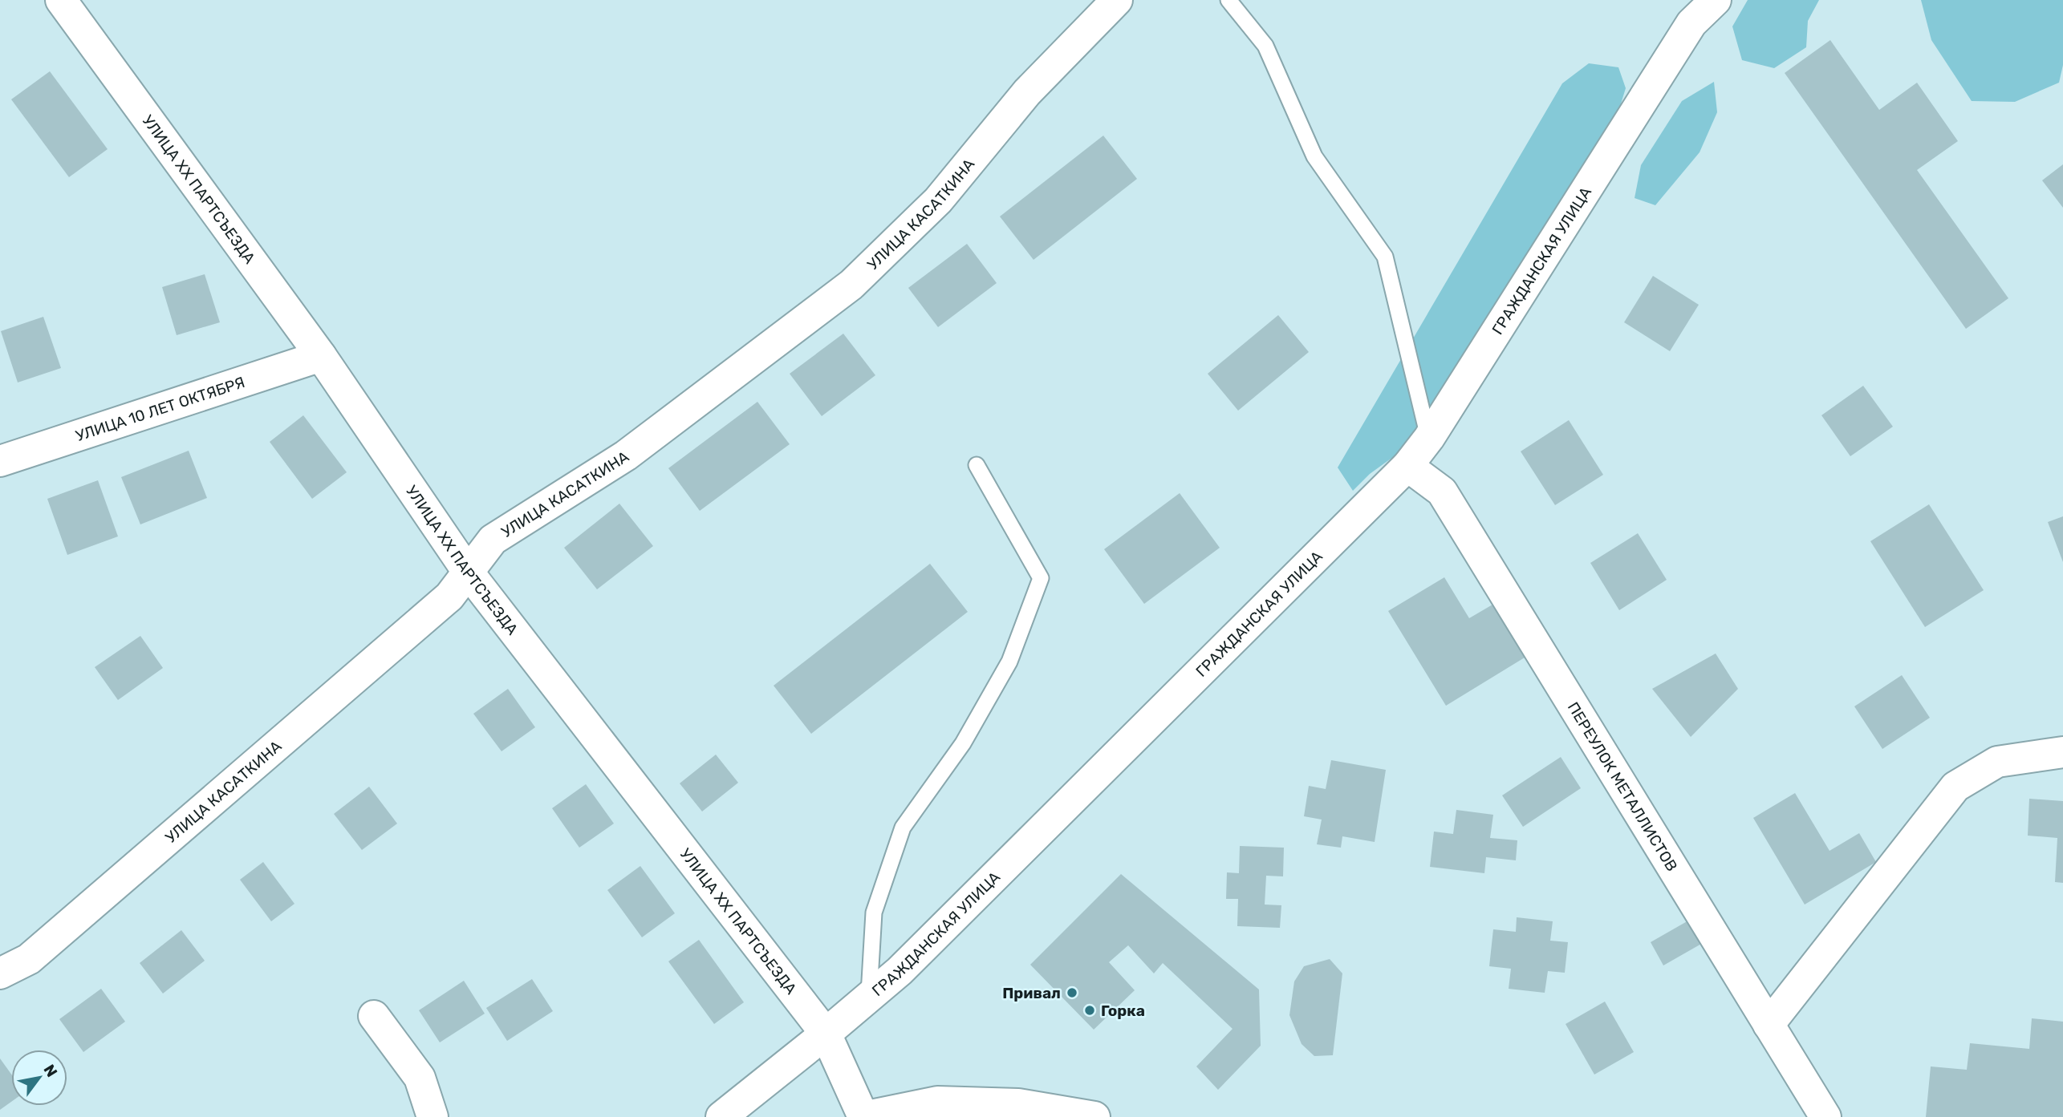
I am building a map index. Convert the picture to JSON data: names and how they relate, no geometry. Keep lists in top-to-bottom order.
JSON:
{
  "streets": {
    "street": [
      "УЛИЦА XX ПАРТСЪЕЗДА",
      "УЛИЦА КАСАТКИНА",
      "ГРАЖДАНСКАЯ УЛИЦА",
      "УЛИЦА 10 ЛЕТ ОКТЯБРЯ",
      "ПЕРЕУЛОК МЕТАЛЛИСТОВ"
    ]
  },
  "crossings": [
    ["УЛИЦА XX ПАРТСЪЕЗДА", "УЛИЦА КАСАТКИНА"],
    ["УЛИЦА XX ПАРТСЪЕЗДА", "ГРАЖДАНСКАЯ УЛИЦА"],
    ["УЛИЦА XX ПАРТСЪЕЗДА", "УЛИЦА 10 ЛЕТ ОКТЯБРЯ"],
    ["ГРАЖДАНСКАЯ УЛИЦА", "ПЕРЕУЛОК МЕТАЛЛИСТОВ"]
  ],
  "places": ["Привал", "Горка"],
  "north": "top right"
}
